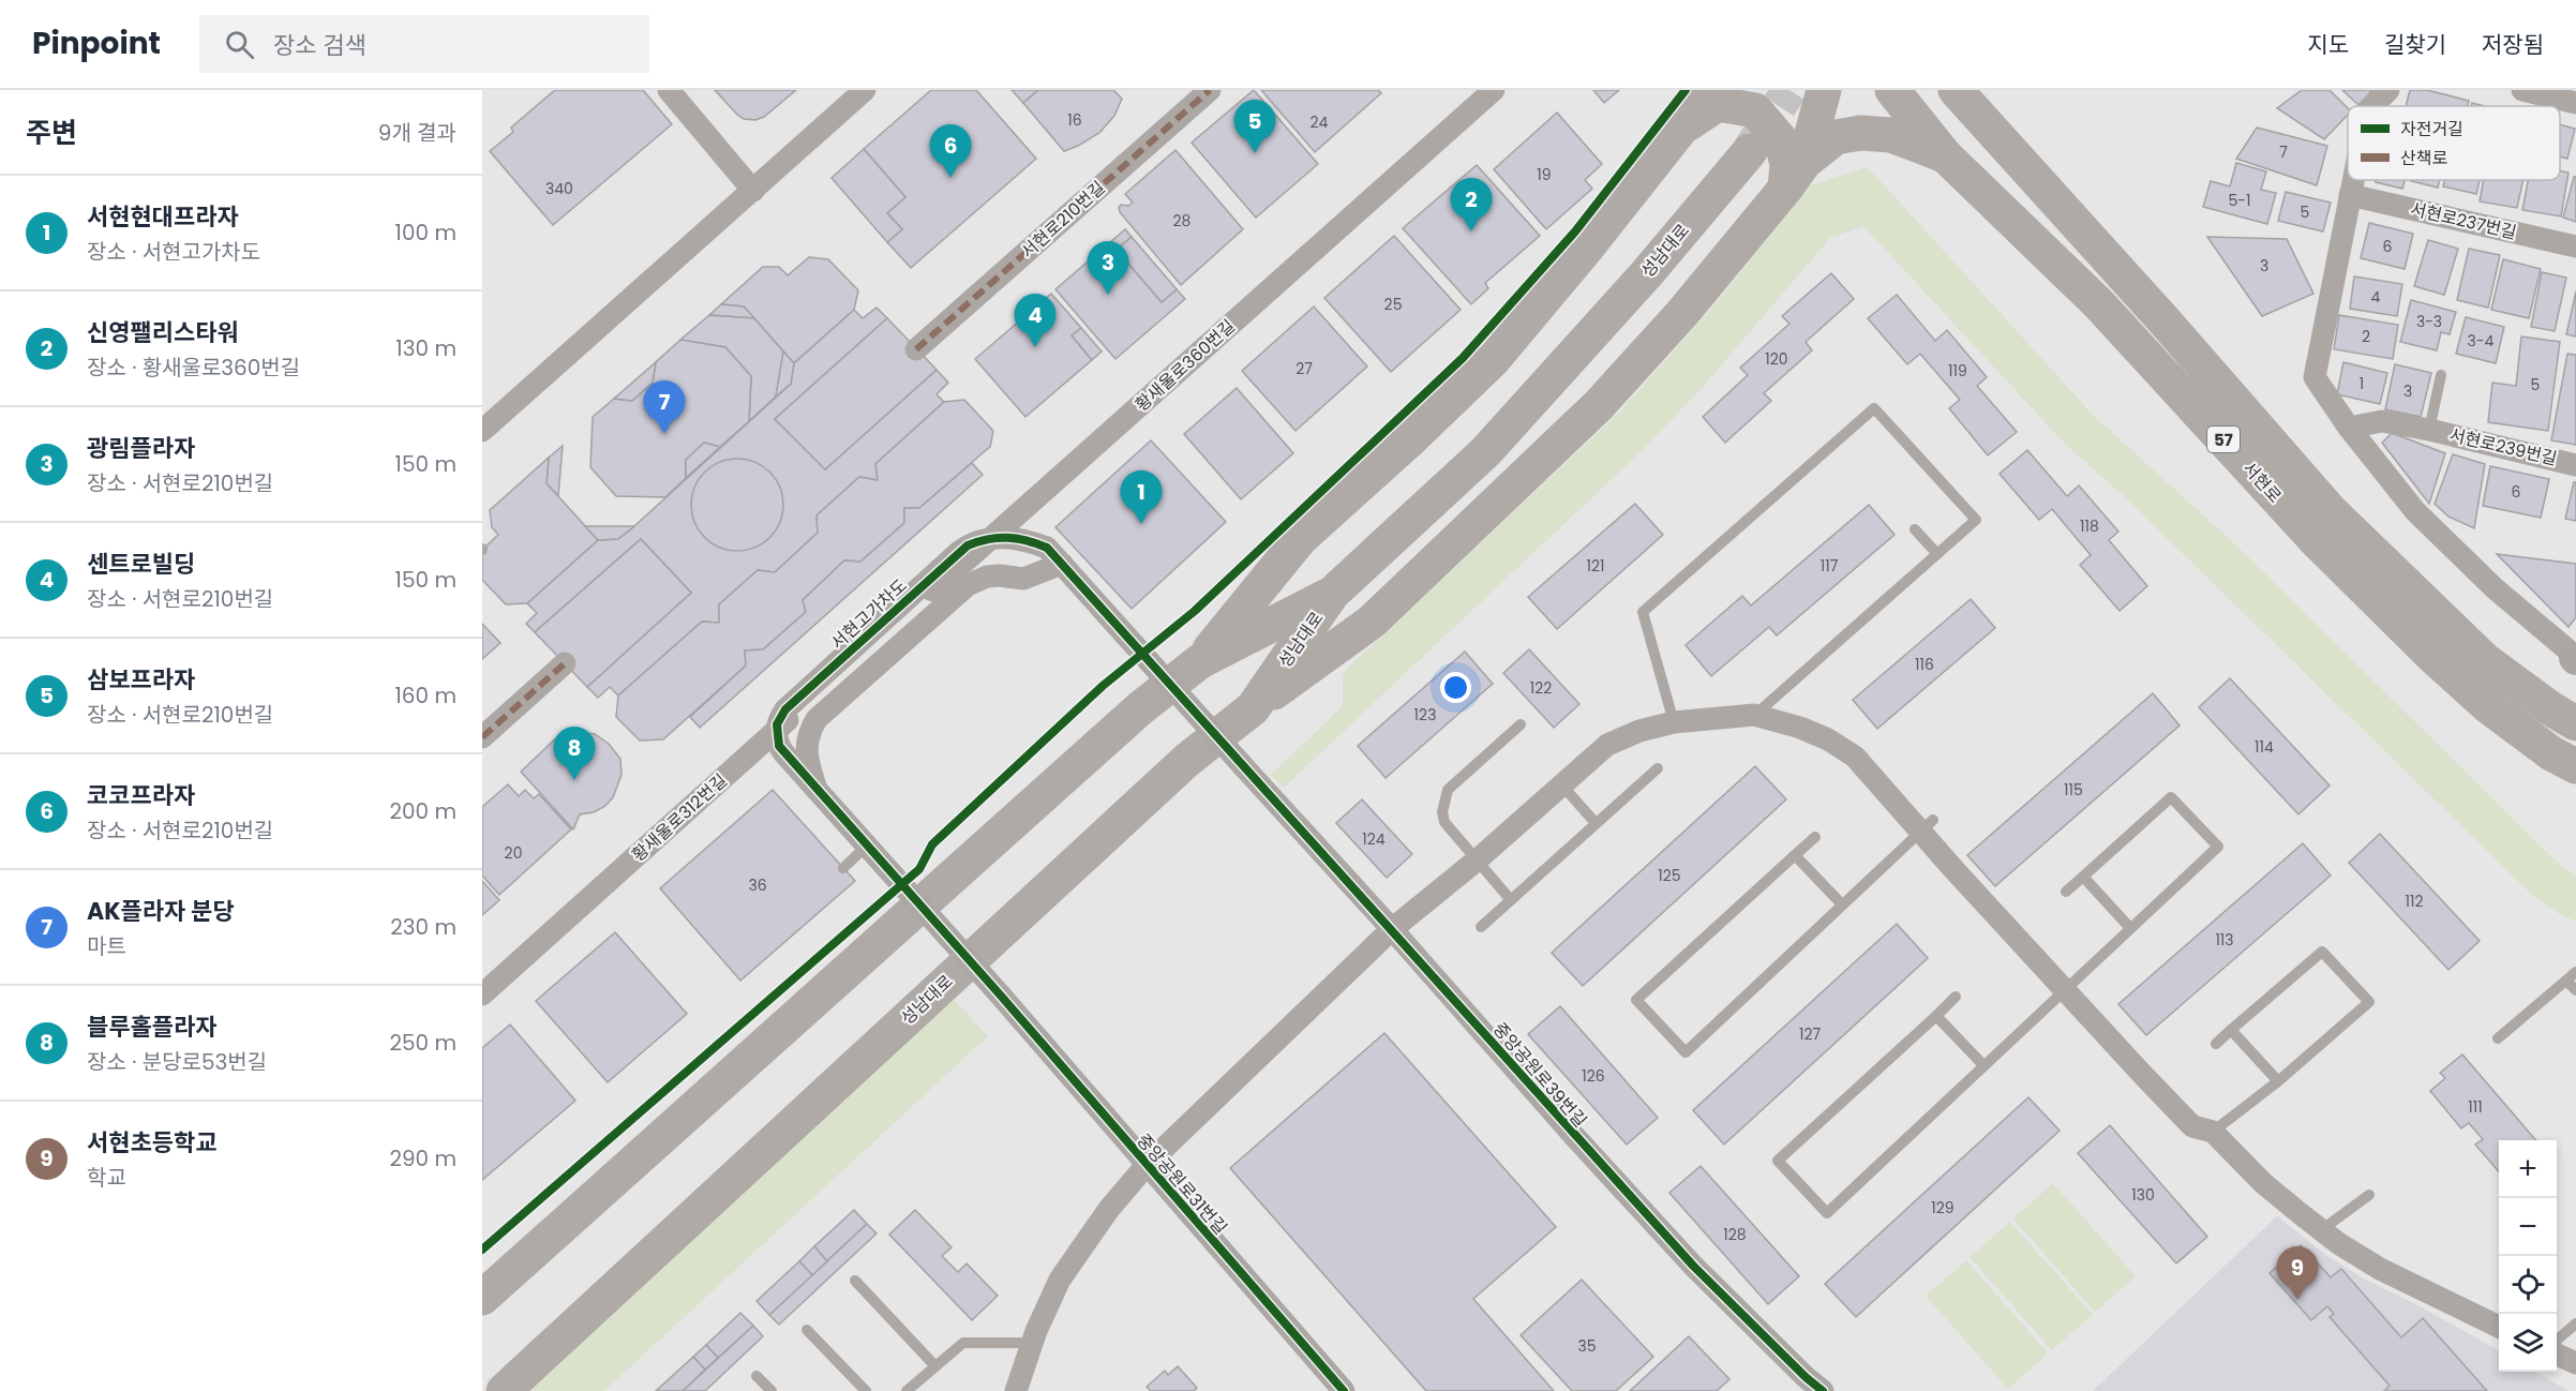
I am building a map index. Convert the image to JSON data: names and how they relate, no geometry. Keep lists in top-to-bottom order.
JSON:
{
  "streets": {
    "main road": ["성남대로", "57", "서현로"],
    "street": [
      "서현로210번길",
      "서현로237번길",
      "황새울로360번길",
      "서현로239번길",
      "서현고가차도",
      "황새울로312번길",
      "중앙공원로39번길",
      "중앙공원로31번길"
    ]
  },
  "crossings": [
    ["성남대로", "서현고가차도"],
    ["황새울로360번길", "황새울로312번길"],
    ["서현고가차도", "중앙공원로39번길"],
    ["서현고가차도", "중앙공원로31번길"]
  ],
  "house_numbers": [
    "16",
    "24",
    "7",
    "19",
    "340",
    "5-1",
    "5",
    "28",
    "6",
    "3",
    "4",
    "25",
    "3-3",
    "2",
    "3-4",
    "120",
    "27",
    "119",
    "1",
    "5",
    "3",
    "6",
    "118",
    "121",
    "117",
    "116",
    "122",
    "123",
    "114",
    "115",
    "124",
    "20",
    "125",
    "36",
    "112",
    "113",
    "127",
    "126",
    "111",
    "130",
    "129",
    "128",
    "35"
  ],
  "legend": ["자전거길", "산책로"],
  "page": {
    "header": "Pinpoint",
    "search": "장소 검색",
    "nav": ["지도", "길찾기", "저장됨"],
    "heading": ["주변", "9개 결과"],
    "pins": [
      "5",
      "6",
      "2",
      "3",
      "4",
      "7",
      "1",
      "8",
      "9"
    ],
    "list": [
      {
        "mark": "1",
        "name": "서현현대프라자",
        "note": "장소 · 서현고가차도",
        "value": "100 m"
      },
      {
        "mark": "2",
        "name": "신영팰리스타워",
        "note": "장소 · 황새울로360번길",
        "value": "130 m"
      },
      {
        "mark": "3",
        "name": "광림플라자",
        "note": "장소 · 서현로210번길",
        "value": "150 m"
      },
      {
        "mark": "4",
        "name": "센트로빌딩",
        "note": "장소 · 서현로210번길",
        "value": "150 m"
      },
      {
        "mark": "5",
        "name": "삼보프라자",
        "note": "장소 · 서현로210번길",
        "value": "160 m"
      },
      {
        "mark": "6",
        "name": "코코프라자",
        "note": "장소 · 서현로210번길",
        "value": "200 m"
      },
      {
        "mark": "7",
        "name": "AK플라자 분당",
        "note": "마트",
        "value": "230 m"
      },
      {
        "mark": "8",
        "name": "블루홀플라자",
        "note": "장소 · 분당로53번길",
        "value": "250 m"
      },
      {
        "mark": "9",
        "name": "서현초등학교",
        "note": "학교",
        "value": "290 m"
      }
    ],
    "map_buttons": ["+", "−"]
  }
}
